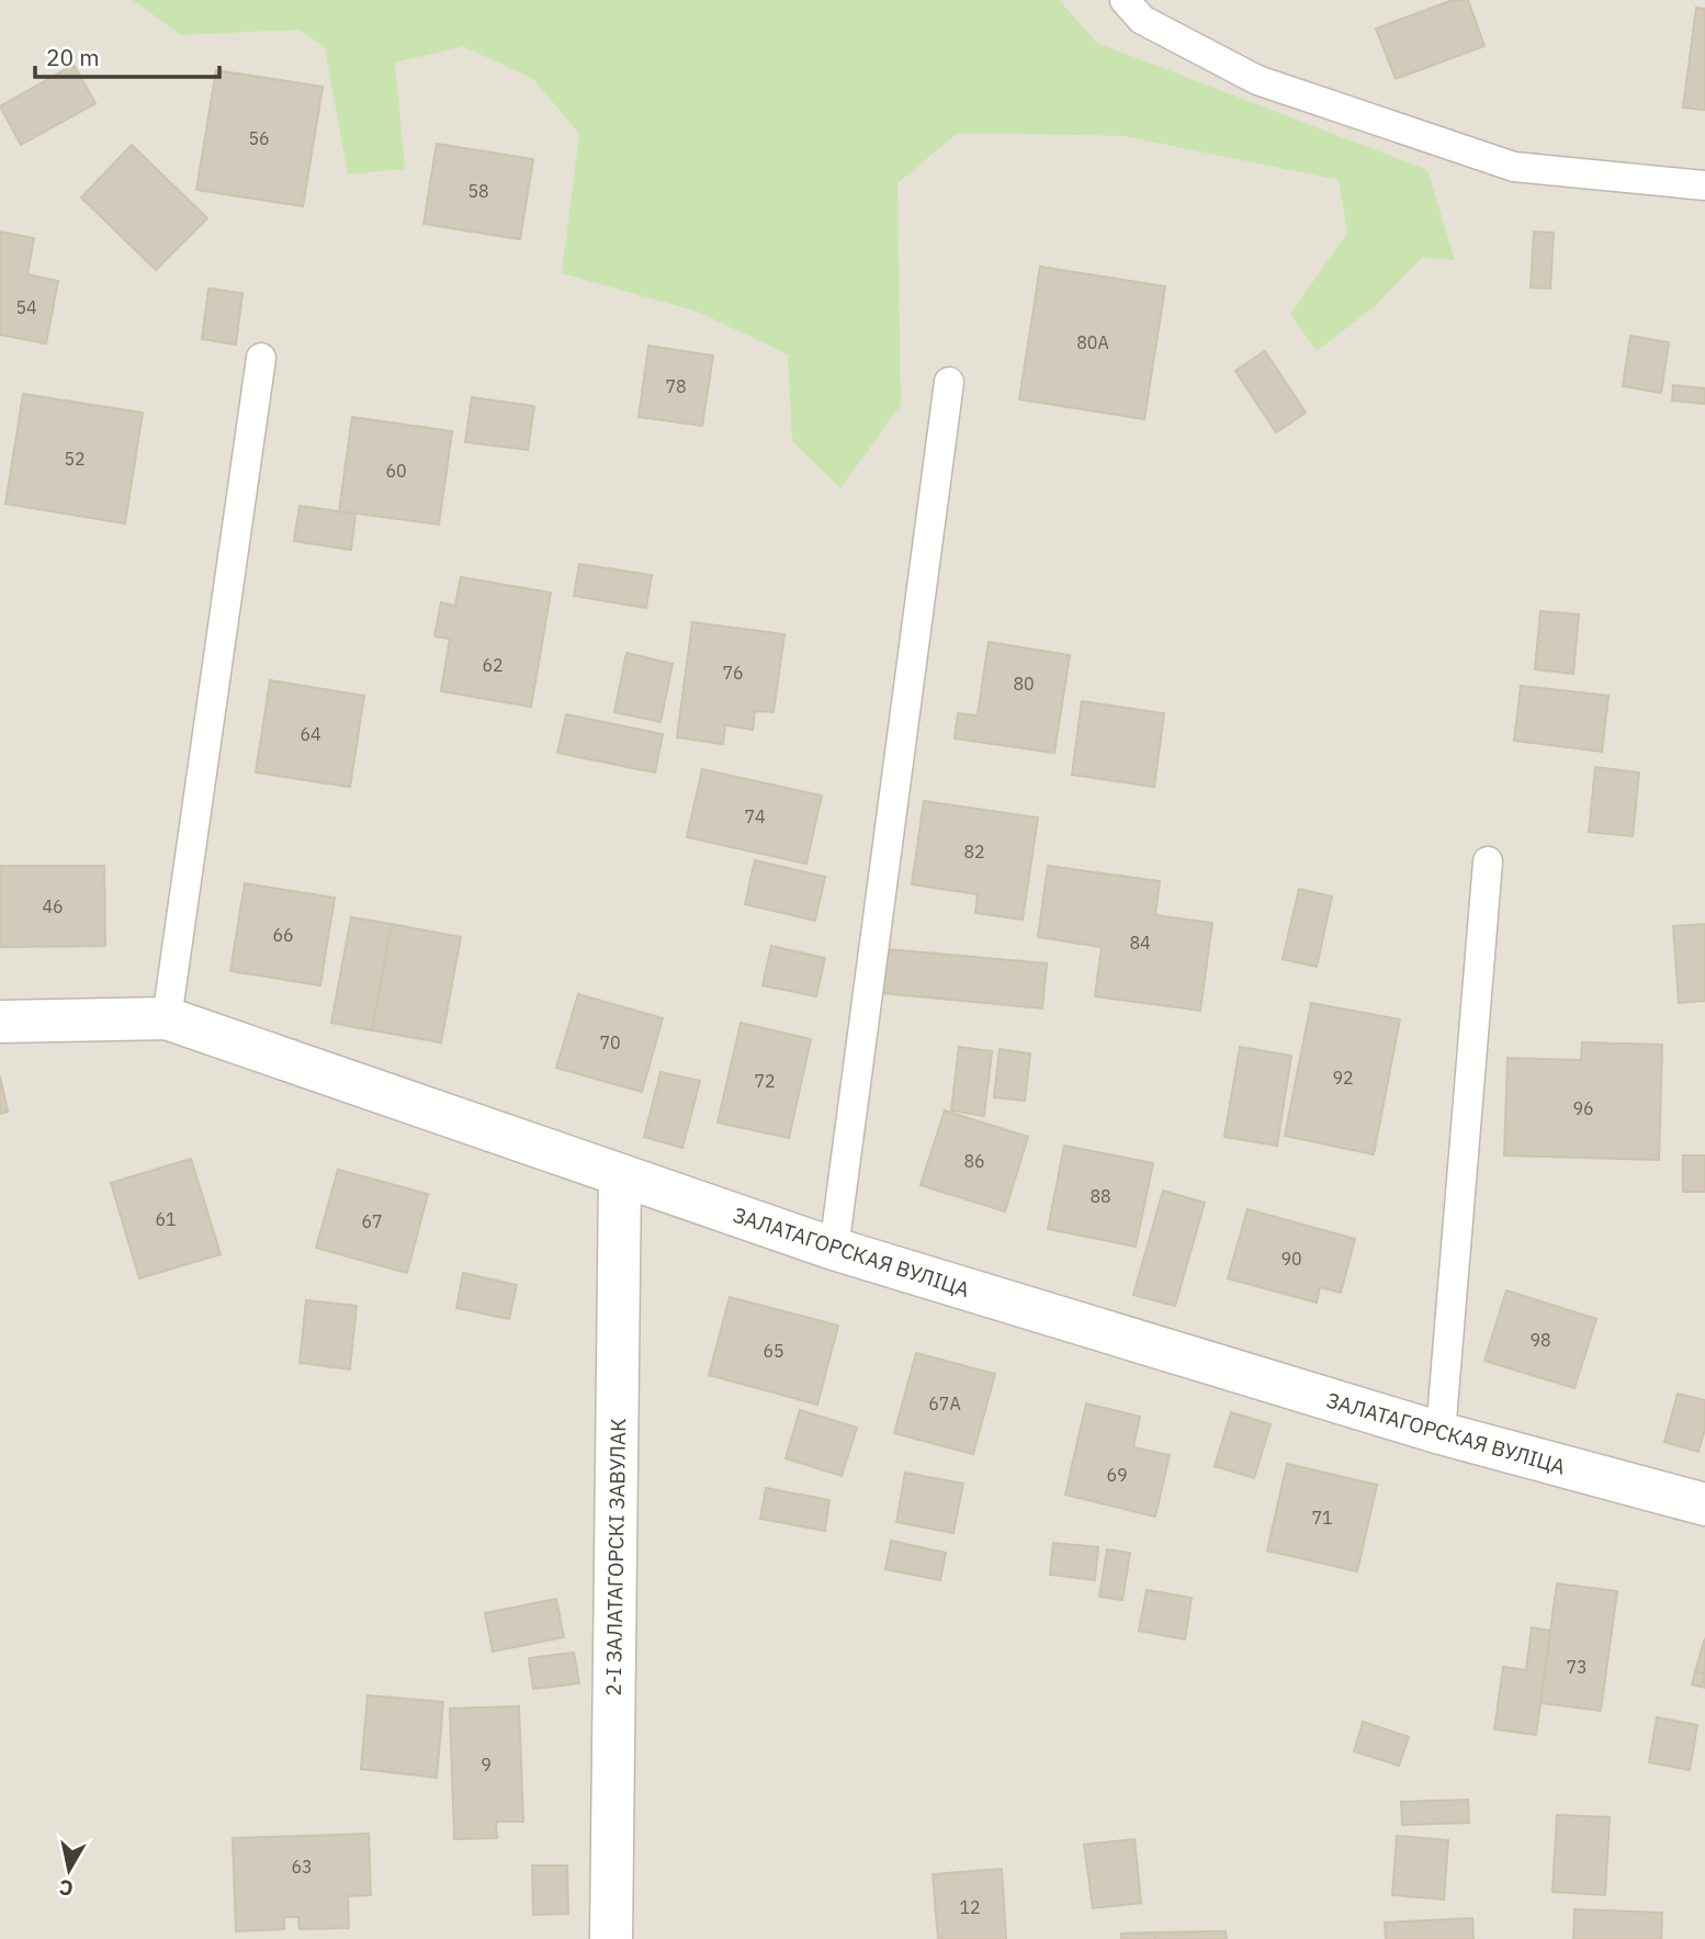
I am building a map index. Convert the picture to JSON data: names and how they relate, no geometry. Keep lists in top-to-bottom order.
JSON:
{
  "streets": {
    "street": ["ЗАЛАТАГОРСКАЯ ВУЛІЦА", "2-І ЗАЛАТАГОРСКІ ЗАВУЛАК"]
  },
  "crossings": [
    ["ЗАЛАТАГОРСКАЯ ВУЛІЦА", "2-І ЗАЛАТАГОРСКІ ЗАВУЛАК"]
  ],
  "house_numbers": [
    "56",
    "58",
    "54",
    "80А",
    "78",
    "52",
    "60",
    "62",
    "76",
    "80",
    "64",
    "74",
    "82",
    "46",
    "66",
    "84",
    "70",
    "92",
    "72",
    "96",
    "86",
    "88",
    "61",
    "67",
    "90",
    "98",
    "65",
    "67А",
    "69",
    "71",
    "73",
    "9",
    "63",
    "12"
  ],
  "scale_bar": "20 m",
  "north": "bottom"
}
